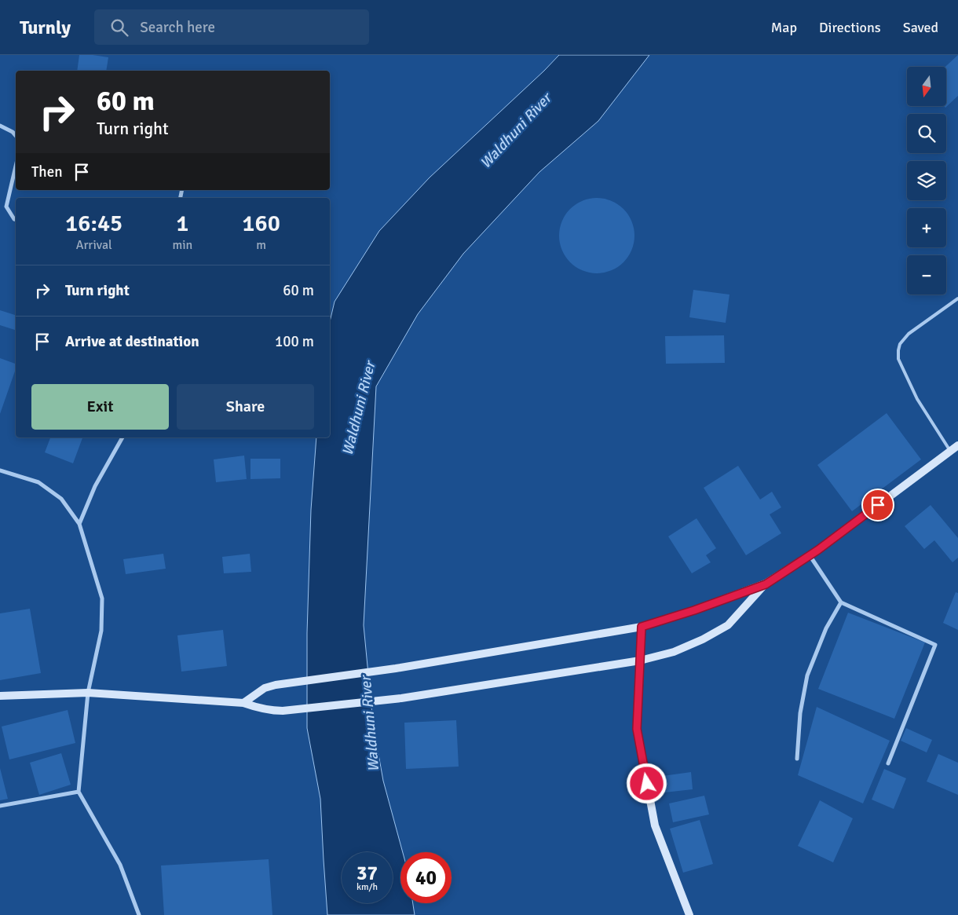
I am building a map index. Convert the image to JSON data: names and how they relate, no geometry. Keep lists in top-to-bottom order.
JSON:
{
  "water": ["Waldhuni River"],
  "north": "bottom",
  "page": {
    "header": "Turnly",
    "search": "Search here",
    "nav": ["Map", "Directions", "Saved"],
    "map_buttons": ["+", "−"],
    "turn": ["60 m", "Turn right"],
    "then": "Then",
    "eta": [
      "16:45",
      "Arrival",
      "1",
      "min",
      "160",
      "m"
    ],
    "list": [
      {
        "name": "Turn right",
        "value": "60 m"
      },
      {
        "name": "Arrive at destination",
        "value": "100 m"
      }
    ],
    "buttons": ["Exit", "Share"],
    "speed": "37 km/h",
    "limit": "40"
  }
}
